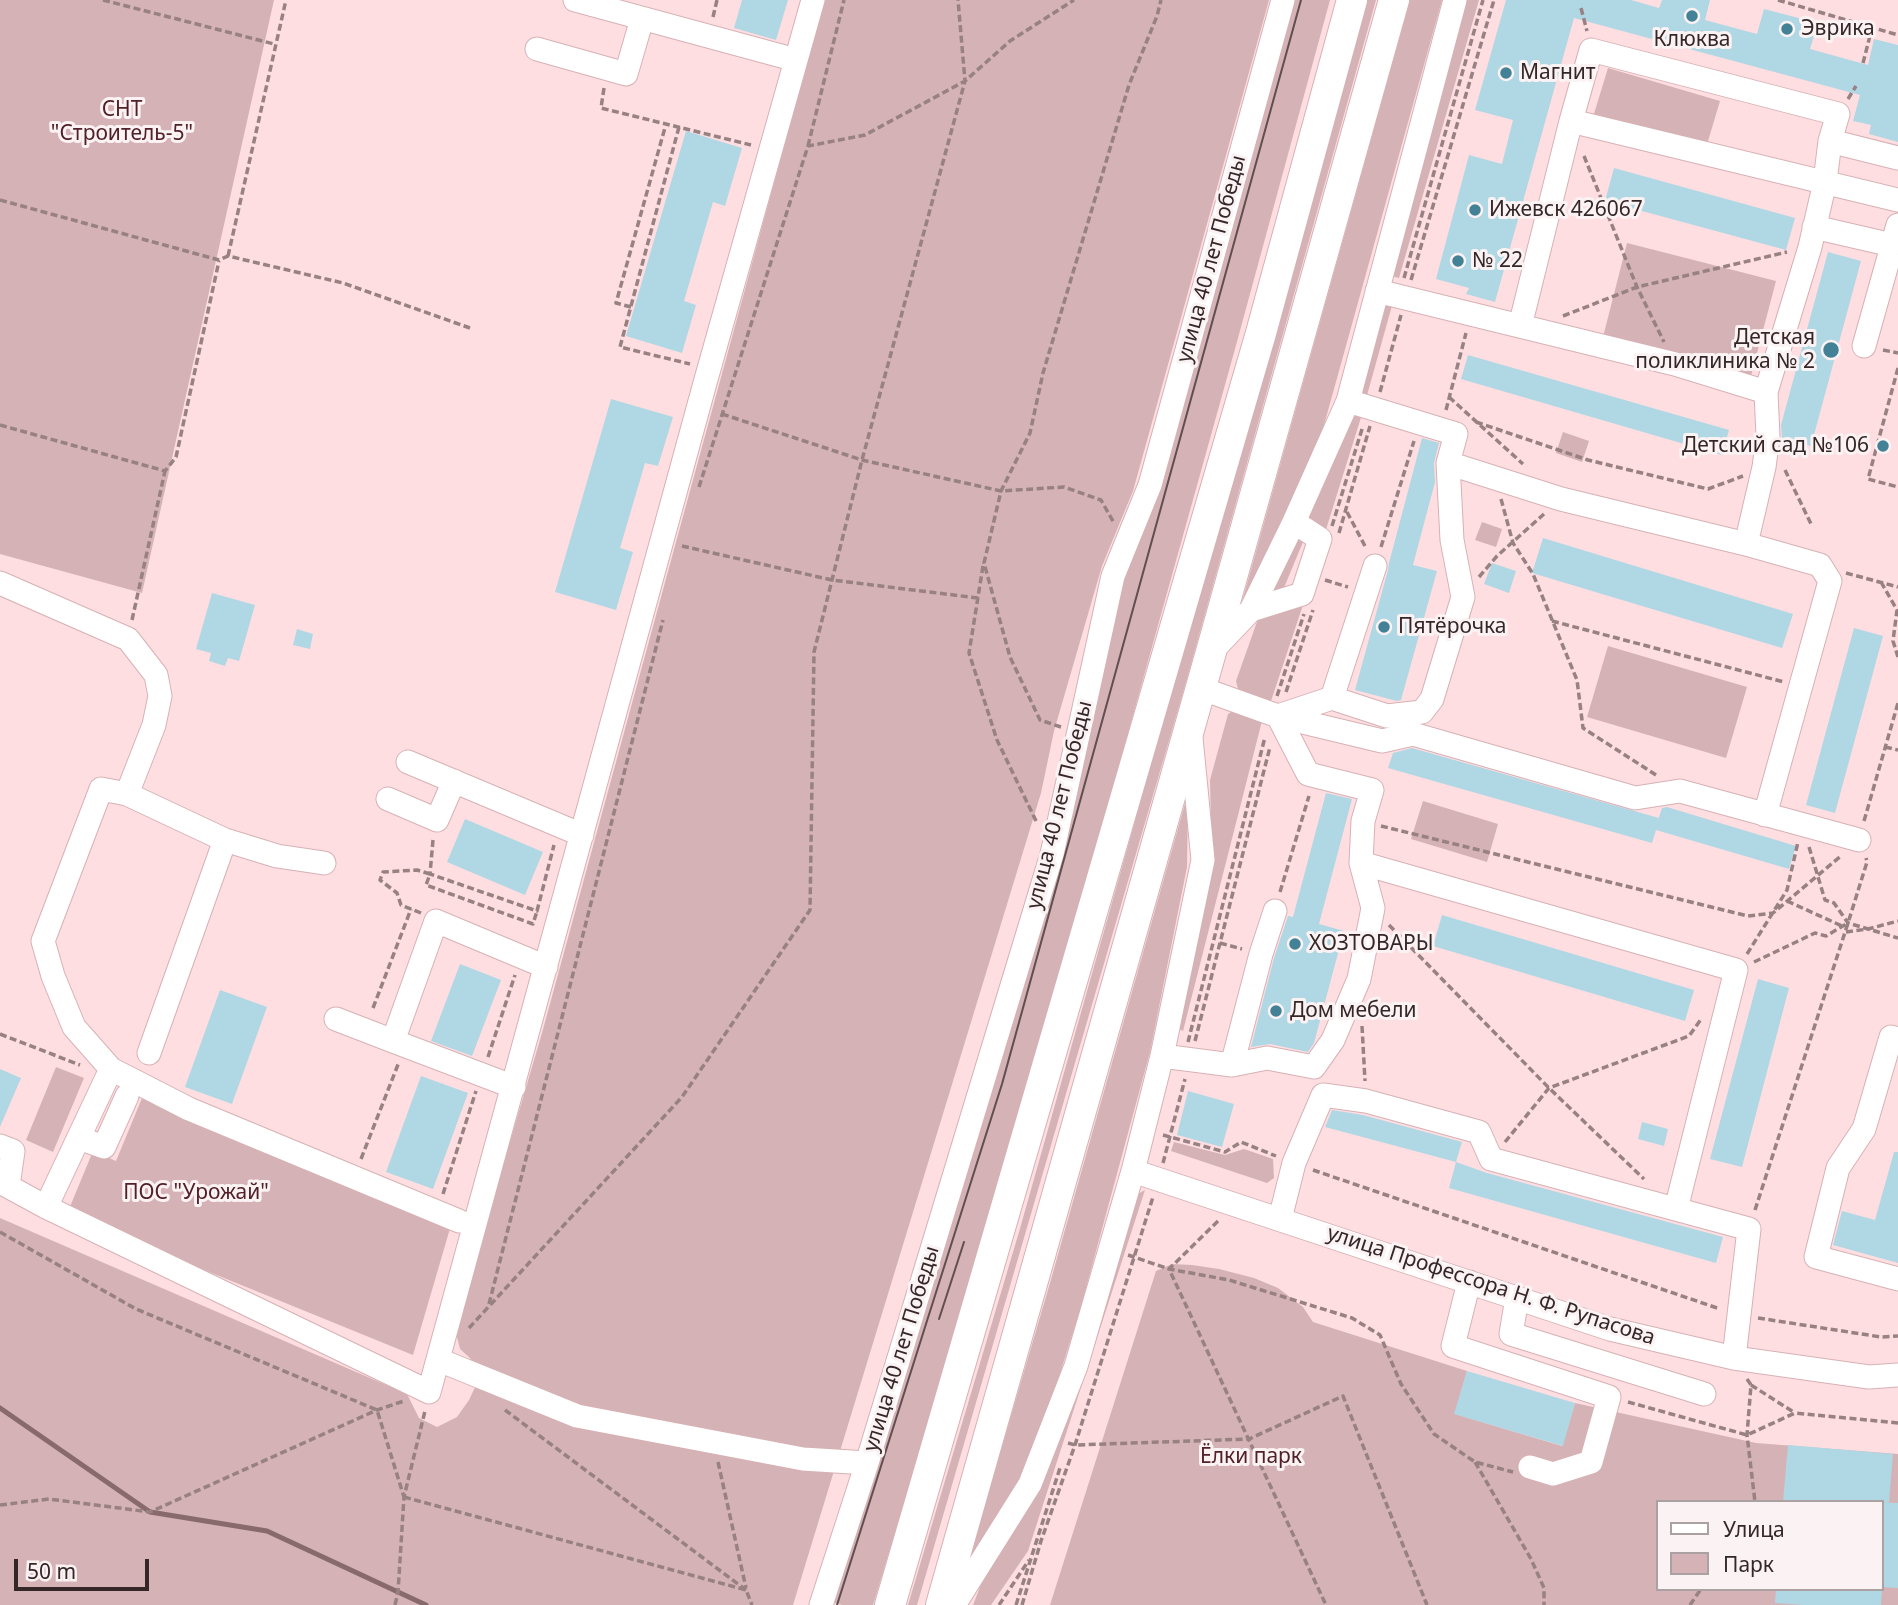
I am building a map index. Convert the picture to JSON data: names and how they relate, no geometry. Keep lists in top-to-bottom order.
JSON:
{
  "streets": {
    "street": ["улица 40 лет Победы", "улица Профессора Н. Ф. Рупасова"]
  },
  "parks": ["СНТ \"Строитель-5\"", "ПОС \"Урожай\"", "Ёлки парк"],
  "places": [
    "Клюква",
    "Эврика",
    "Магнит",
    "Ижевск 426067",
    "№ 22",
    "Детская поликлиника № 2",
    "Детский сад №106",
    "Пятёрочка",
    "ХОЗТОВАРЫ",
    "Дом мебели"
  ],
  "legend": ["Улица", "Парк"],
  "scale_bar": "50 m"
}
